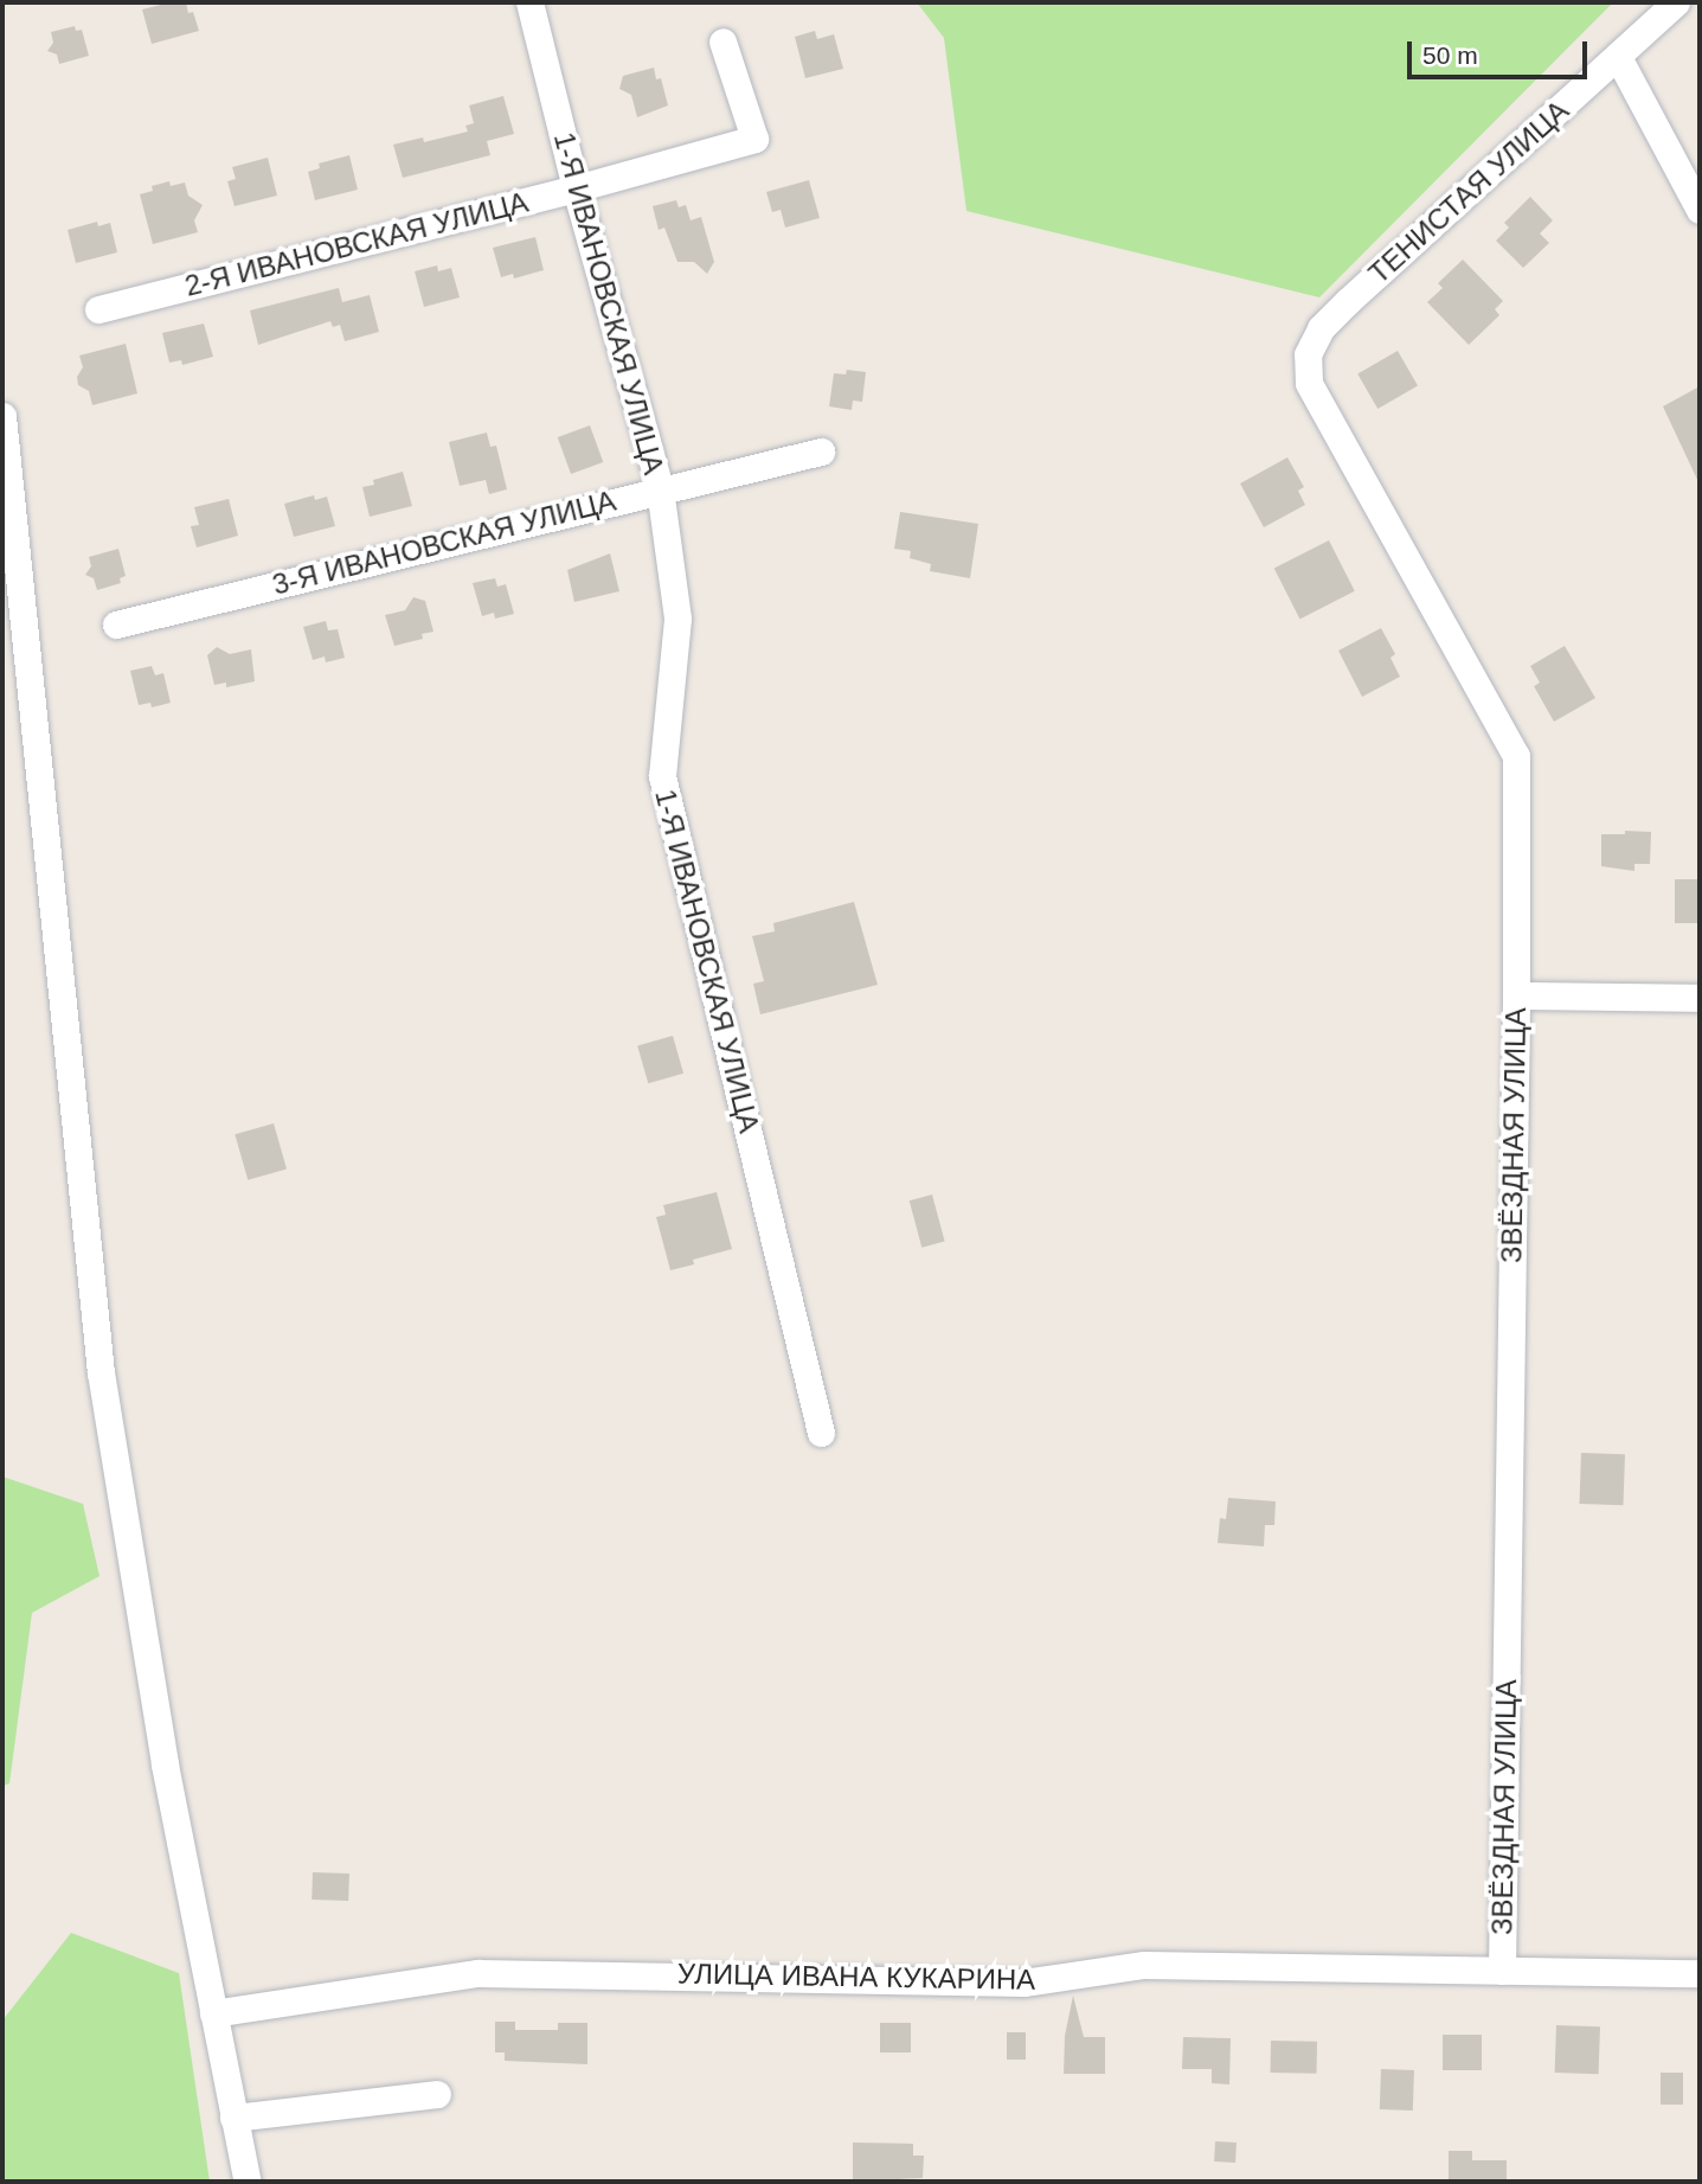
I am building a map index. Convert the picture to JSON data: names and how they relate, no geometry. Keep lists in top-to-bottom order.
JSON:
{
  "streets": {
    "street": [
      "ТЕНИСТАЯ УЛИЦА",
      "2-Я ИВАНОВСКАЯ УЛИЦА",
      "1-Я ИВАНОВСКАЯ УЛИЦА",
      "3-Я ИВАНОВСКАЯ УЛИЦА",
      "ЗВЁЗДНАЯ УЛИЦА",
      "УЛИЦА ИВАНА КУКАРИНА"
    ]
  },
  "crossings": [
    ["ТЕНИСТАЯ УЛИЦА", "ЗВЁЗДНАЯ УЛИЦА"],
    ["2-Я ИВАНОВСКАЯ УЛИЦА", "1-Я ИВАНОВСКАЯ УЛИЦА"],
    ["1-Я ИВАНОВСКАЯ УЛИЦА", "3-Я ИВАНОВСКАЯ УЛИЦА"],
    ["ЗВЁЗДНАЯ УЛИЦА", "УЛИЦА ИВАНА КУКАРИНА"]
  ],
  "scale_bar": "50 m"
}
